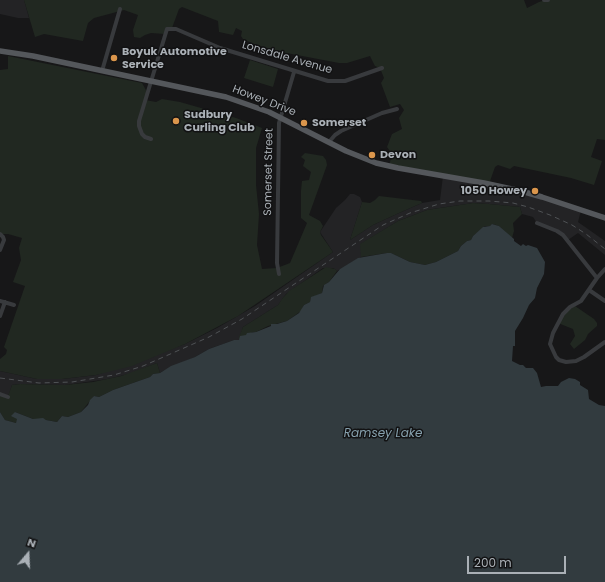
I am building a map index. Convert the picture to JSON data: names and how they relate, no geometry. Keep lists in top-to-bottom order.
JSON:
{
  "streets": {
    "main road": ["Howey Drive"],
    "street": ["Lonsdale Avenue", "Somerset Street"]
  },
  "crossings": [
    ["Lonsdale Avenue", "Howey Drive"],
    ["Lonsdale Avenue", "Somerset Street"],
    ["Howey Drive", "Somerset Street"]
  ],
  "water": ["Ramsey Lake"],
  "places": [
    "Boyuk Automotive Service",
    "Sudbury Curling Club",
    "Somerset",
    "Devon",
    "1050 Howey"
  ],
  "scale_bar": "200 m",
  "north": "top"
}
